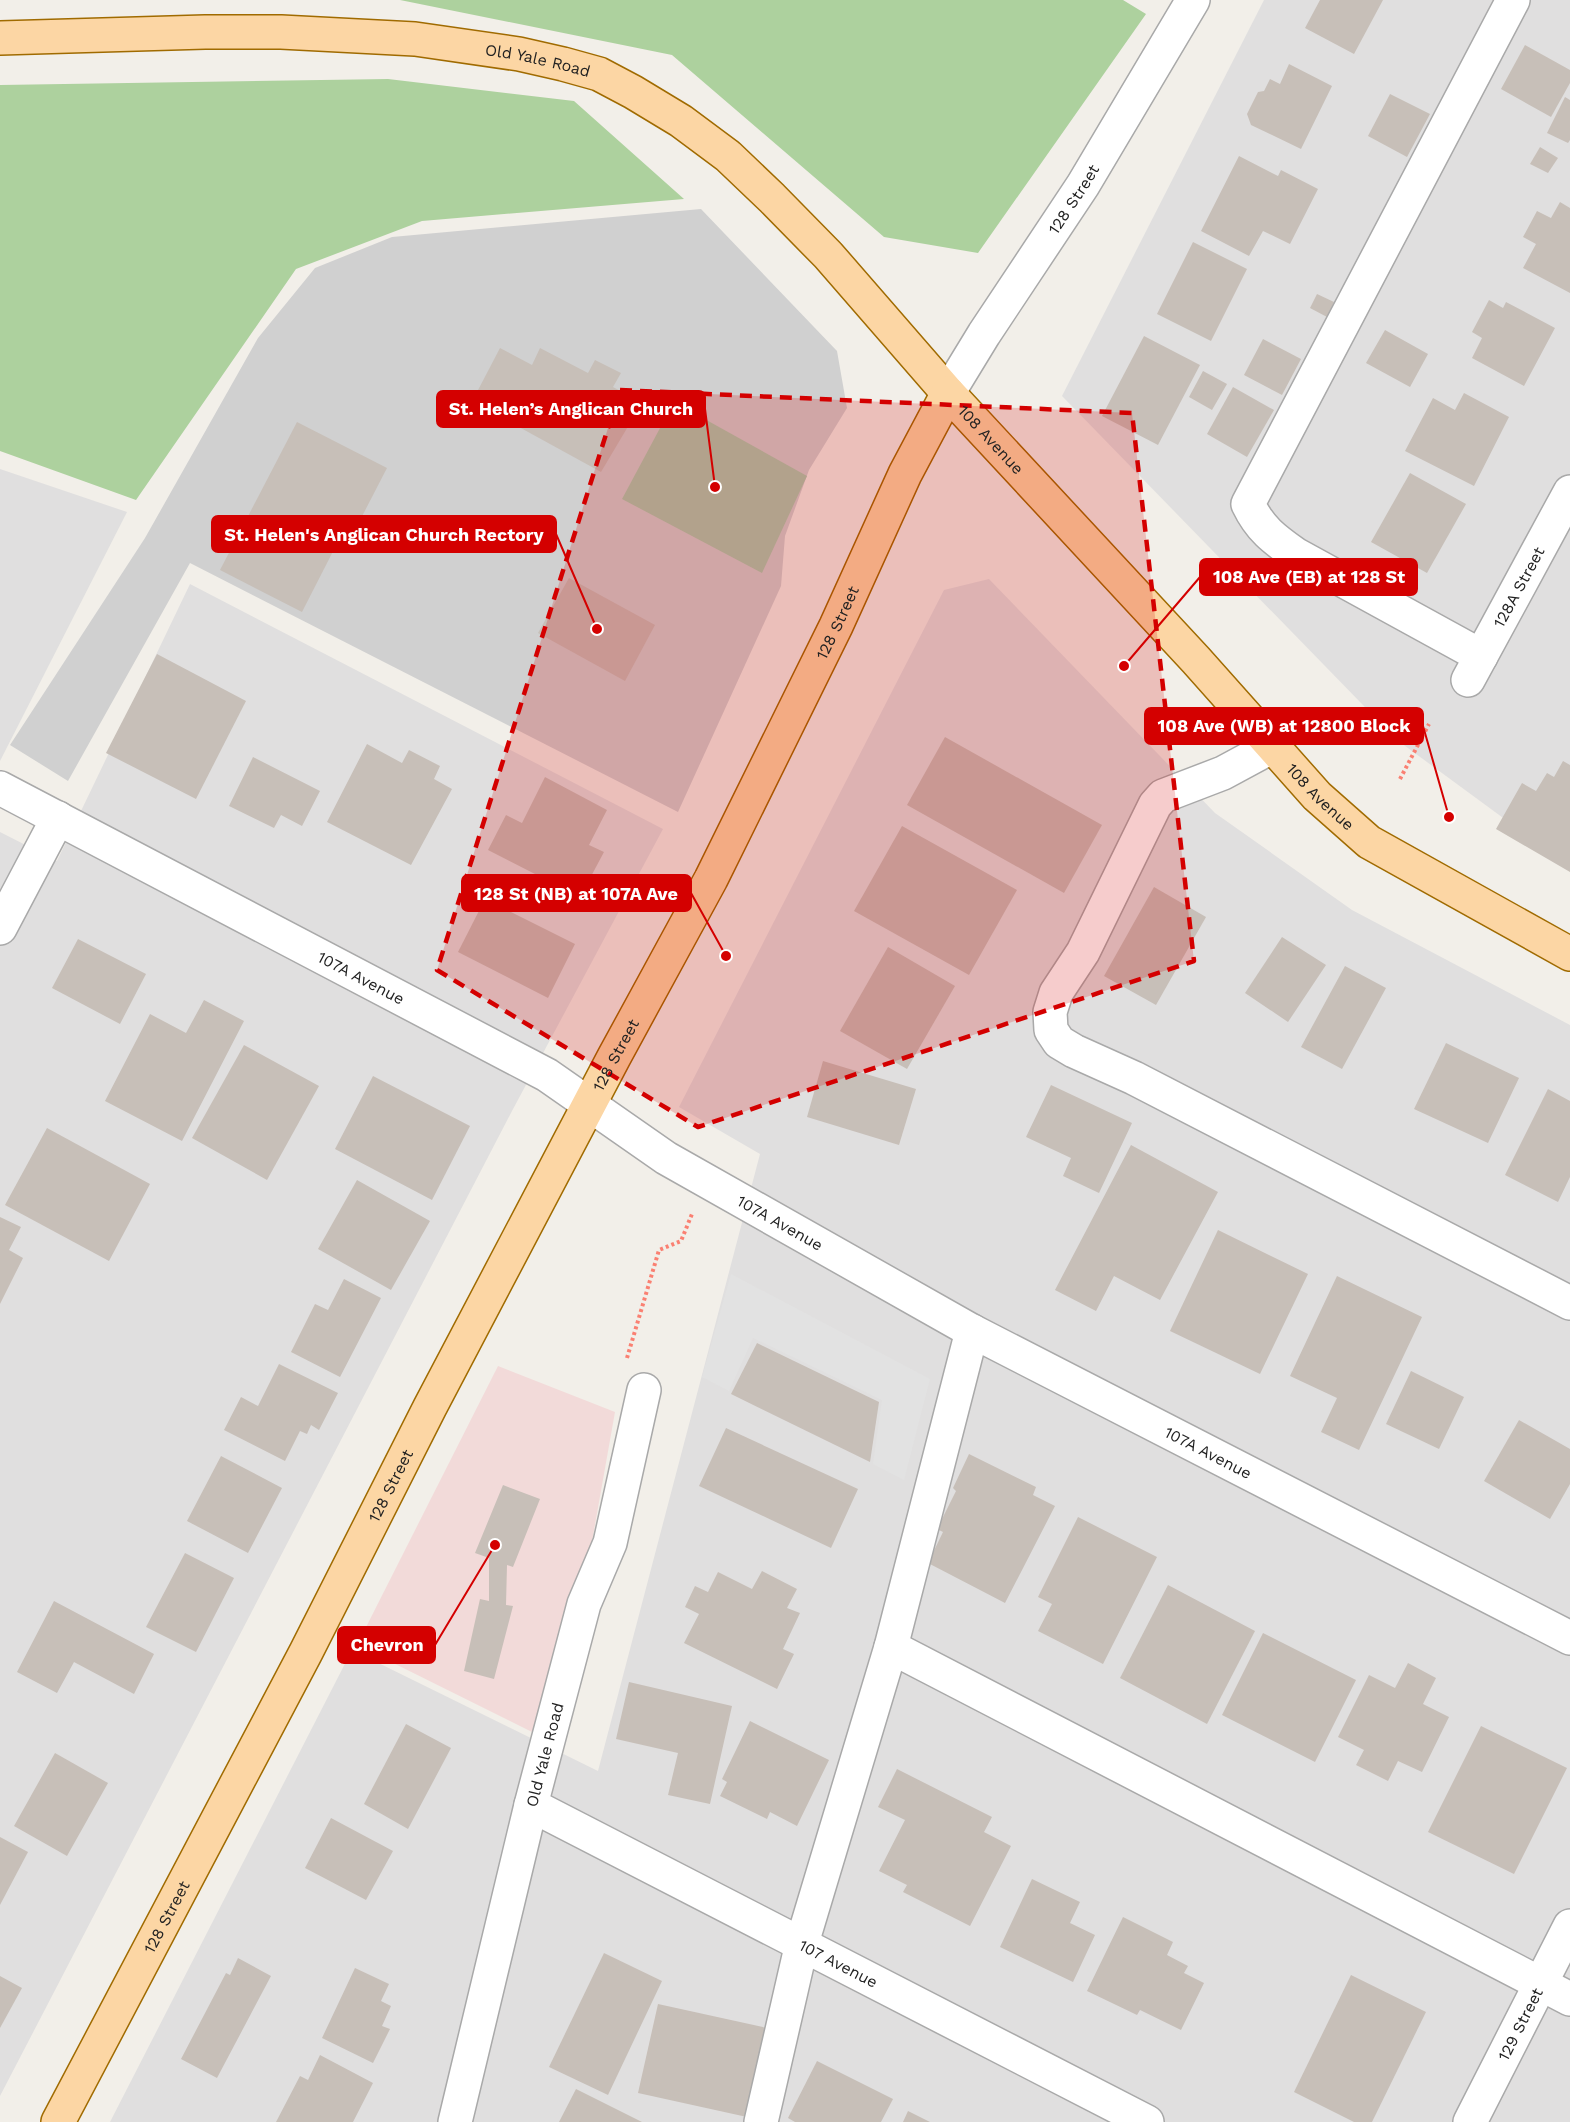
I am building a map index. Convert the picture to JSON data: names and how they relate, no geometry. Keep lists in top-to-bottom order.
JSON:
{
  "streets": {
    "main road": ["Old Yale Road", "128 Street", "108 Avenue"],
    "street": [
      "128A Street",
      "107A Avenue",
      "107 Avenue",
      "129 Street"
    ]
  },
  "crossings": [
    ["Old Yale Road", "128 Street"],
    ["Old Yale Road", "108 Avenue"],
    ["Old Yale Road", "107 Avenue"],
    ["128 Street", "108 Avenue"],
    ["128 Street", "107A Avenue"]
  ],
  "places": [
    "St. Helen’s Anglican Church",
    "St. Helen's Anglican Church Rectory",
    "108 Ave (EB) at 128 St",
    "108 Ave (WB) at 12800 Block",
    "128 St (NB) at 107A Ave",
    "Chevron"
  ]
}
